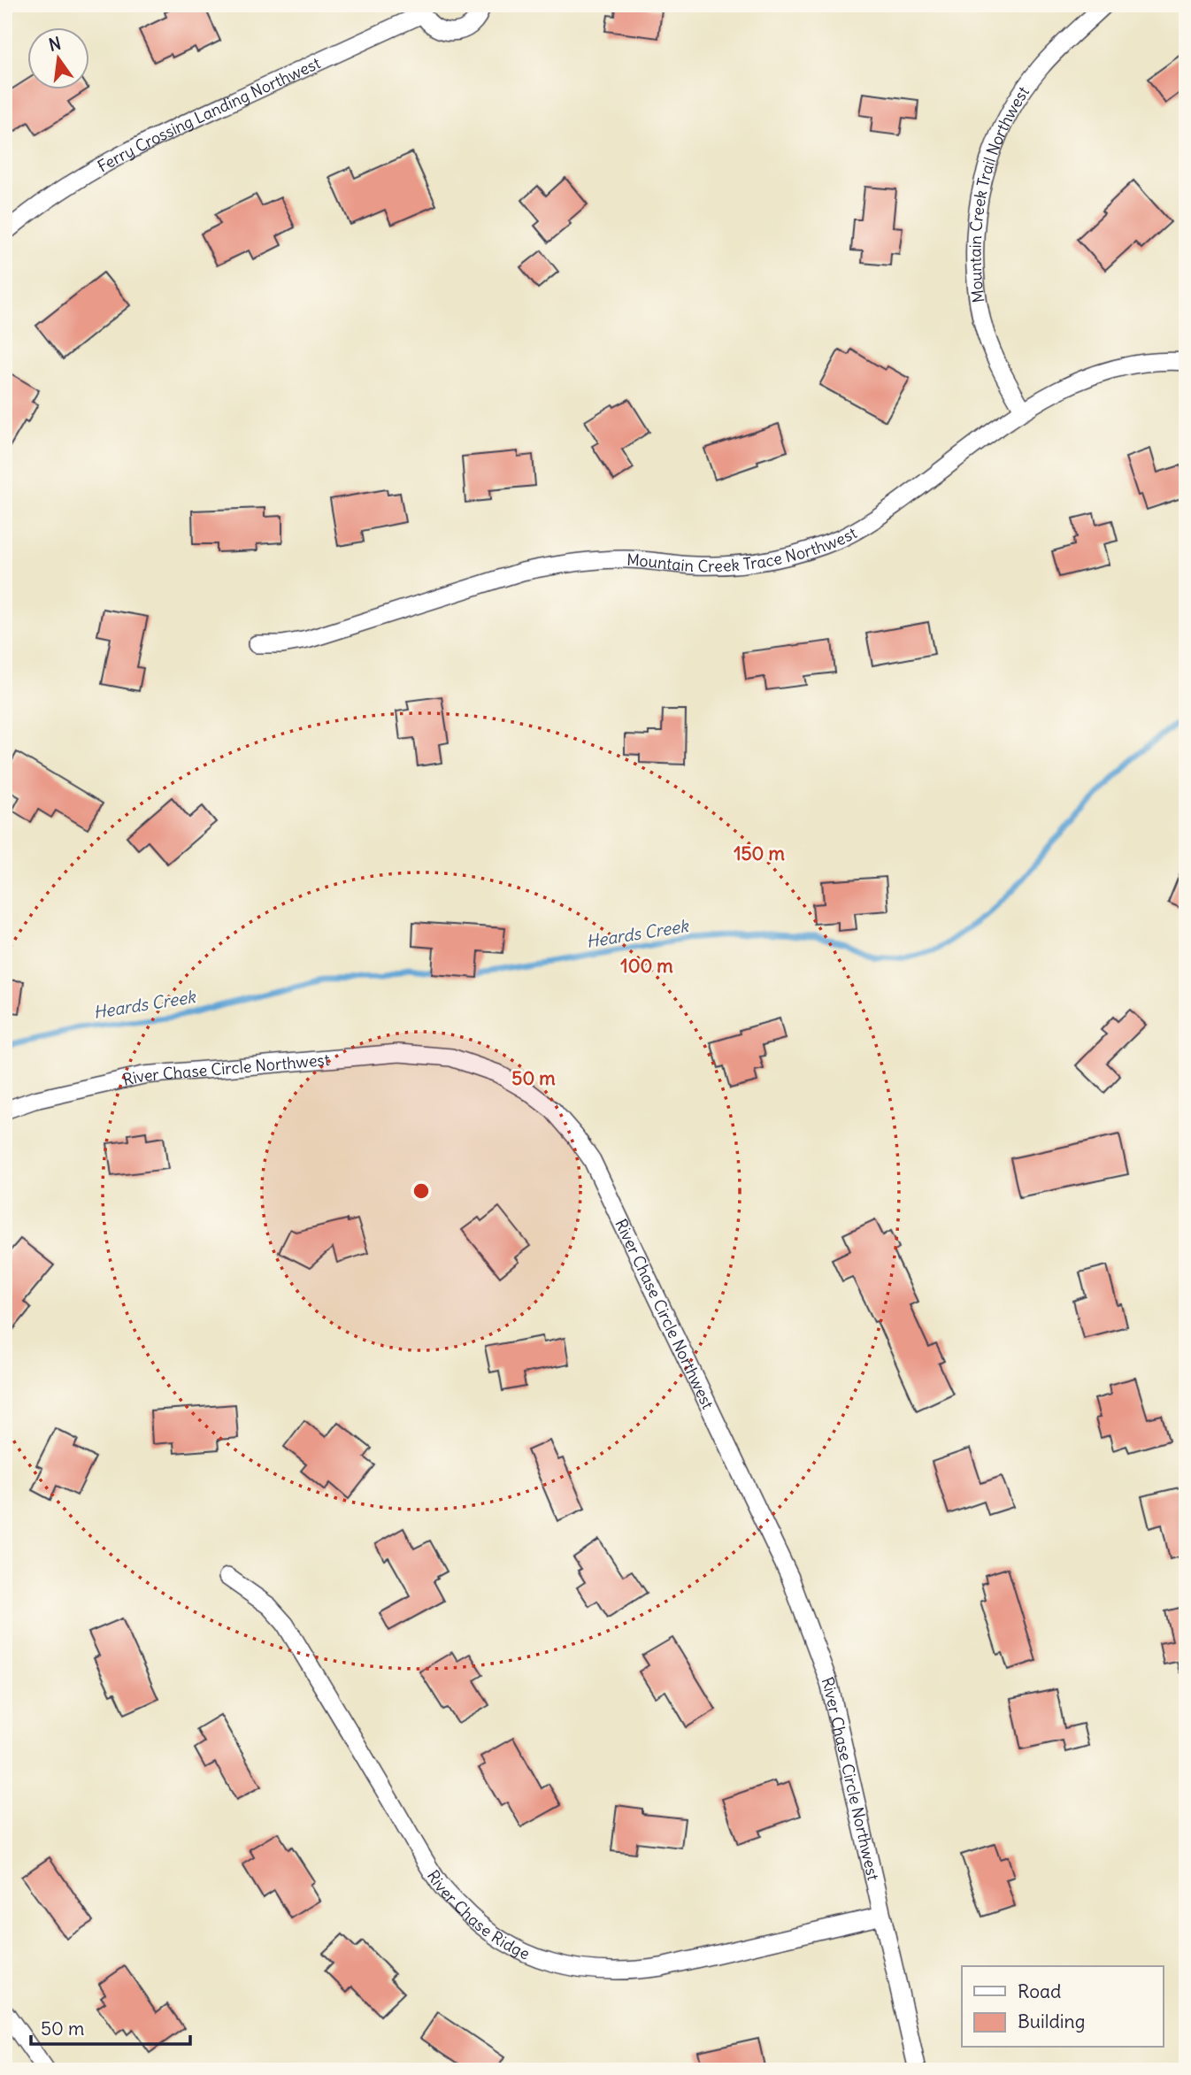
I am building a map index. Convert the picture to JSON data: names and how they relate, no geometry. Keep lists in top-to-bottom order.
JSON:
{
  "streets": {
    "street": [
      "Ferry Crossing Landing Northwest",
      "Mountain Creek Trail Northwest",
      "Mountain Creek Trace Northwest",
      "River Chase Circle Northwest",
      "River Chase Ridge"
    ]
  },
  "crossings": [
    ["Mountain Creek Trail Northwest", "Mountain Creek Trace Northwest"],
    ["River Chase Circle Northwest", "River Chase Ridge"]
  ],
  "water": ["Heards Creek"],
  "legend": ["Road", "Building"],
  "scale_bar": "50 m",
  "north": "top",
  "rings": ["150 m", "100 m", "50 m"]
}
